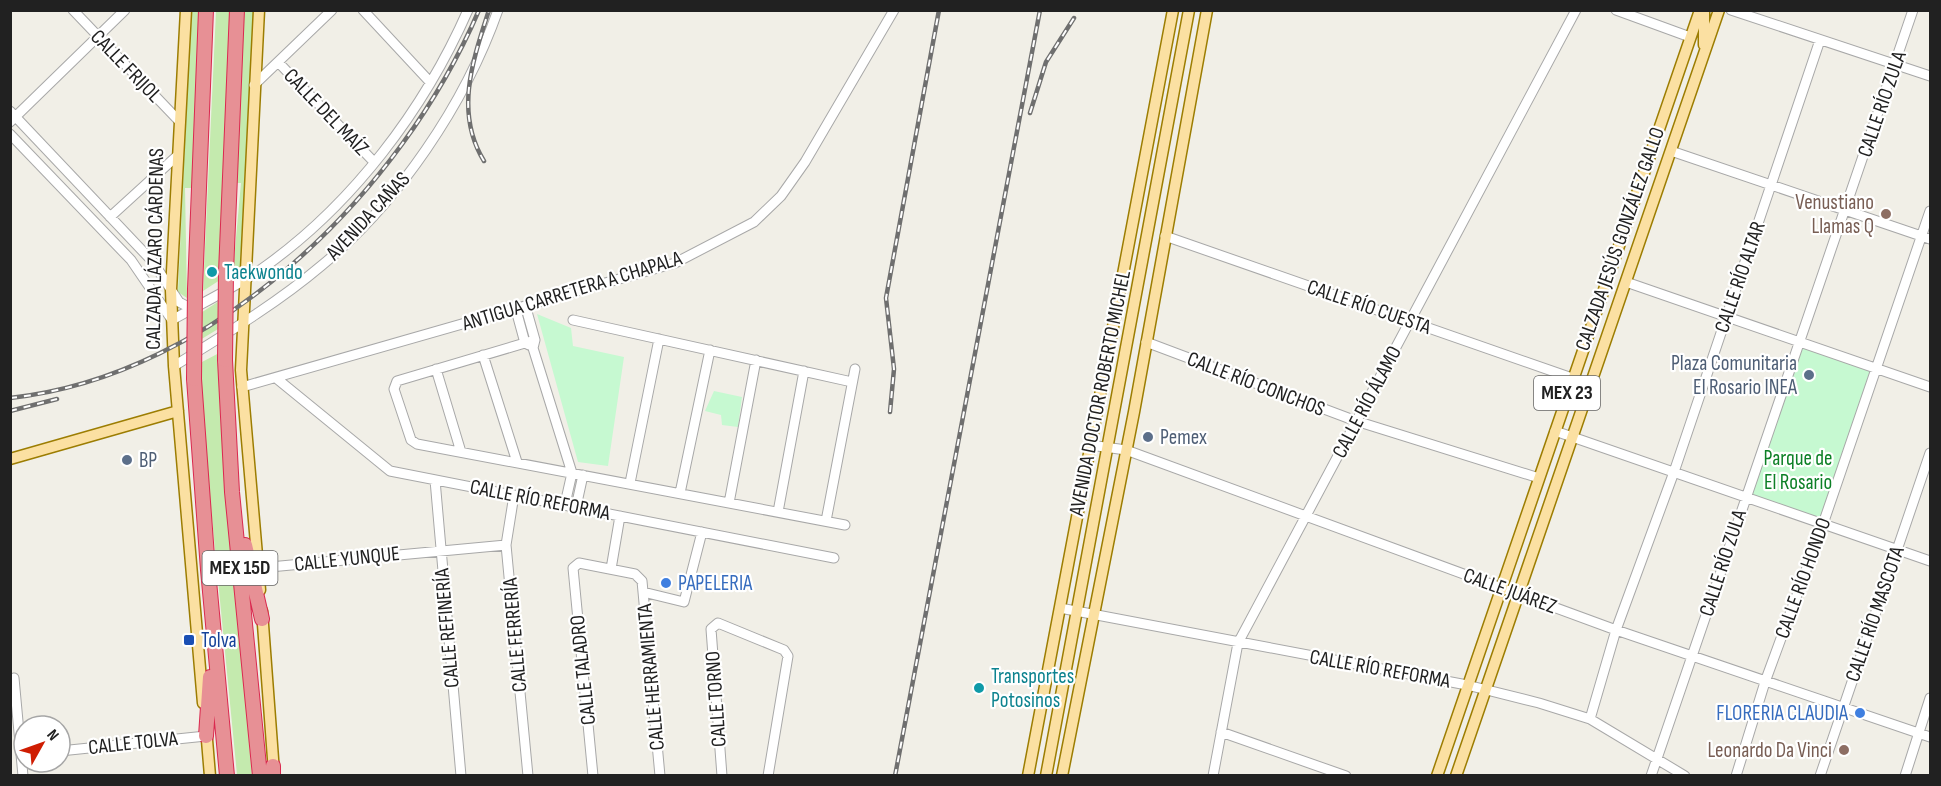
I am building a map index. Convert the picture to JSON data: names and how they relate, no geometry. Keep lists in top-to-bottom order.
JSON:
{
  "streets": {
    "highway": ["CALZADA LÁZARO CÁRDENAS", "MEX 15D"],
    "main road": ["CALZADA JESÚS GONZÁLEZ GALLO", "AVENIDA DOCTOR ROBERTO MICHEL", "MEX 23"],
    "street": [
      "CALLE FRIJOL",
      "CALLE RÍO ZULA",
      "CALLE DEL MAÍZ",
      "AVENIDA CAÑAS",
      "CALLE RÍO ALTAR",
      "ANTIGUA CARRETERA A CHAPALA",
      "CALLE RÍO CUESTA",
      "CALLE RÍO CONCHOS",
      "CALLE RÍO ÁLAMO",
      "CALLE RÍO REFORMA",
      "CALLE YUNQUE",
      "CALLE RÍO HONDO",
      "CALLE JUÁREZ",
      "CALLE RÍO MASCOTA",
      "CALLE REFINERÍA",
      "CALLE FERRERÍA",
      "CALLE TALADRO",
      "CALLE HERRAMIENTA",
      "CALLE TORNO",
      "CALLE TOLVA"
    ]
  },
  "crossings": [
    ["CALLE FRIJOL", "CALZADA LÁZARO CÁRDENAS"],
    ["CALLE RÍO ZULA", "CALLE RÍO REFORMA"],
    ["CALLE RÍO ZULA", "CALLE JUÁREZ"],
    ["CALLE DEL MAÍZ", "AVENIDA CAÑAS"],
    ["AVENIDA CAÑAS", "CALZADA LÁZARO CÁRDENAS"],
    ["CALZADA JESÚS GONZÁLEZ GALLO", "CALLE RÍO CUESTA"],
    ["CALZADA JESÚS GONZÁLEZ GALLO", "CALLE RÍO CONCHOS"],
    ["CALZADA JESÚS GONZÁLEZ GALLO", "CALLE RÍO REFORMA"],
    ["CALZADA JESÚS GONZÁLEZ GALLO", "CALLE JUÁREZ"],
    ["CALZADA LÁZARO CÁRDENAS", "CALLE TOLVA"],
    ["CALLE RÍO ALTAR", "CALLE RÍO REFORMA"],
    ["CALLE RÍO ALTAR", "CALLE JUÁREZ"],
    ["ANTIGUA CARRETERA A CHAPALA", "CALLE RÍO REFORMA"],
    ["CALLE RÍO CUESTA", "AVENIDA DOCTOR ROBERTO MICHEL"],
    ["CALLE RÍO CUESTA", "CALLE RÍO ÁLAMO"],
    ["CALLE RÍO CONCHOS", "AVENIDA DOCTOR ROBERTO MICHEL"],
    ["CALLE RÍO CONCHOS", "CALLE RÍO ÁLAMO"],
    ["AVENIDA DOCTOR ROBERTO MICHEL", "CALLE RÍO REFORMA"],
    ["AVENIDA DOCTOR ROBERTO MICHEL", "CALLE JUÁREZ"],
    ["CALLE RÍO ÁLAMO", "CALLE RÍO REFORMA"],
    ["CALLE RÍO ÁLAMO", "CALLE JUÁREZ"],
    ["CALLE RÍO REFORMA", "CALLE REFINERÍA"],
    ["CALLE RÍO REFORMA", "CALLE FERRERÍA"],
    ["CALLE YUNQUE", "CALLE REFINERÍA"],
    ["CALLE YUNQUE", "CALLE FERRERÍA"],
    ["CALLE RÍO HONDO", "CALLE JUÁREZ"],
    ["CALLE JUÁREZ", "CALLE RÍO MASCOTA"],
    ["CALLE TALADRO", "CALLE HERRAMIENTA"]
  ],
  "parks": ["Parque de El Rosario"],
  "places": {
    "other": [
      "Venustiano Llamas Q",
      "Taekwondo",
      "Plaza Comunitaria El Rosario INEA",
      "Pemex",
      "BP",
      "PAPELERIA",
      "Transportes Potosinos",
      "FLORERIA CLAUDIA",
      "Leonardo Da Vinci"
    ],
    "transit": ["Tolva"]
  },
  "north": "top right"
}
